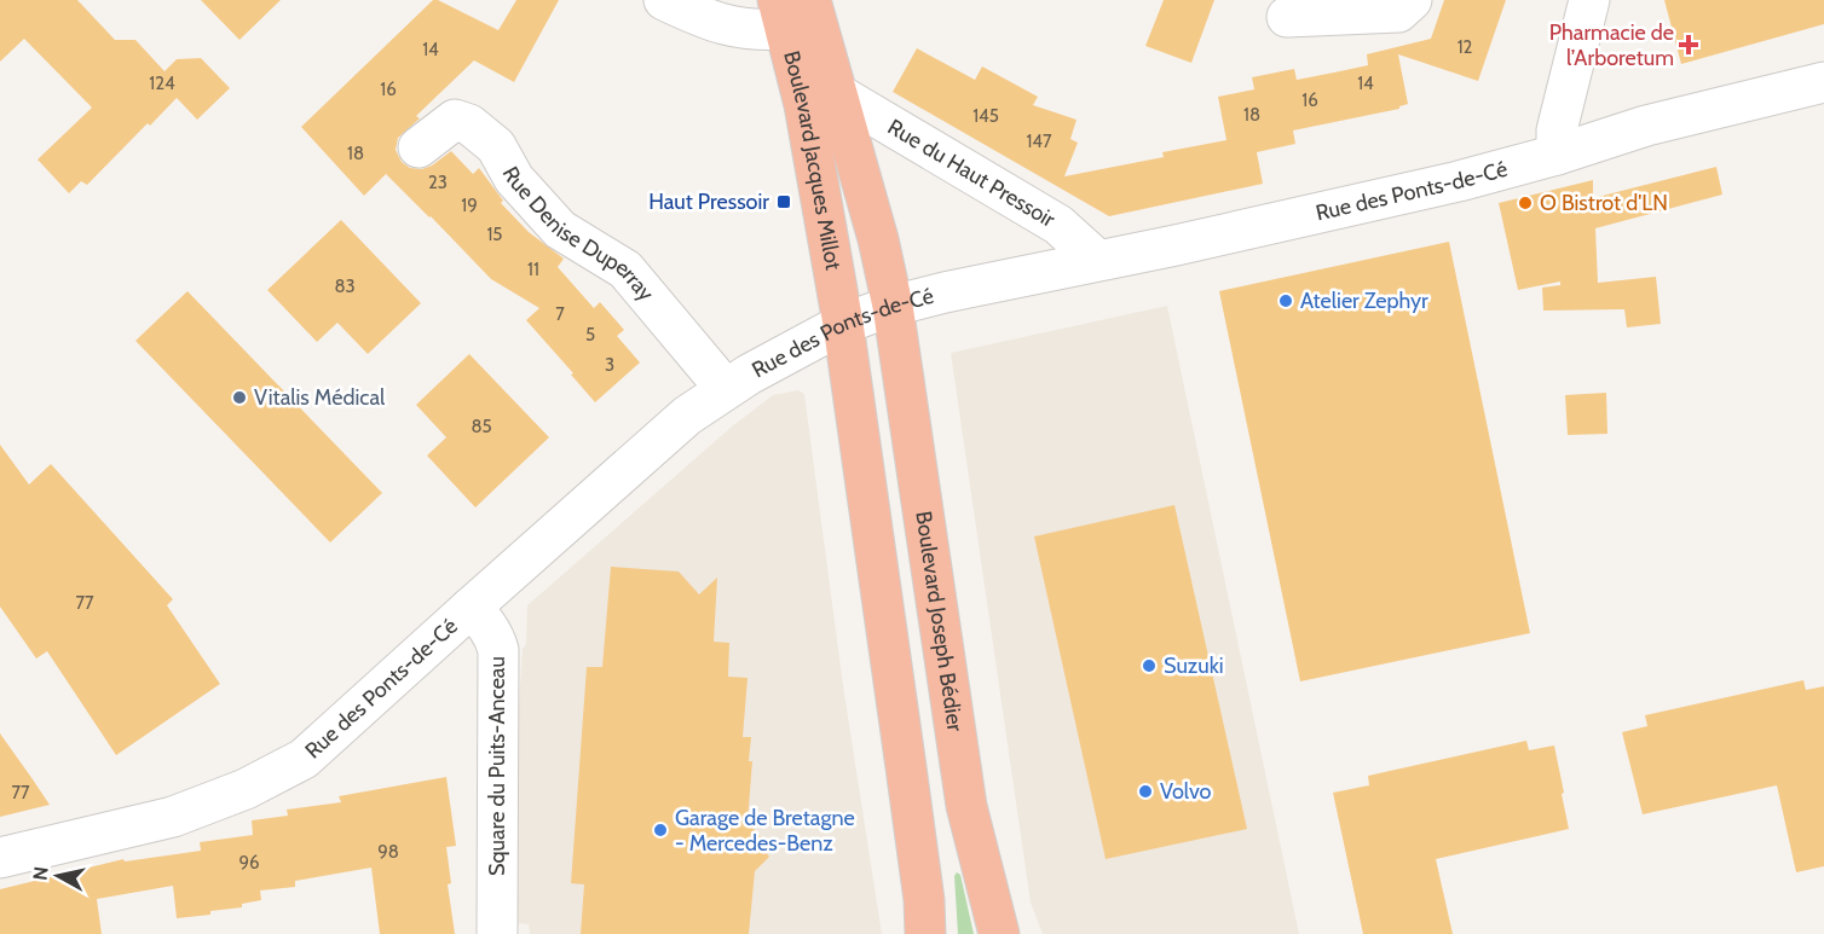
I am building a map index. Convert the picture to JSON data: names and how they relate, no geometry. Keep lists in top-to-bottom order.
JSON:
{
  "streets": {
    "main road": ["Boulevard Jacques Millot", "Boulevard Joseph Bédier"],
    "street": [
      "Rue du Haut Pressoir",
      "Rue des Ponts-de-Cé",
      "Rue Denise Duperray",
      "Square du Puits-Anceau"
    ]
  },
  "crossings": [
    ["Boulevard Jacques Millot", "Rue du Haut Pressoir"],
    ["Boulevard Jacques Millot", "Rue des Ponts-de-Cé"],
    ["Boulevard Jacques Millot", "Boulevard Joseph Bédier"],
    ["Rue du Haut Pressoir", "Rue des Ponts-de-Cé"],
    ["Rue des Ponts-de-Cé", "Rue Denise Duperray"],
    ["Rue des Ponts-de-Cé", "Boulevard Joseph Bédier"],
    ["Rue des Ponts-de-Cé", "Square du Puits-Anceau"]
  ],
  "places": {
    "health": ["Pharmacie de l’Arboretum"],
    "transit": ["Haut Pressoir"],
    "other": [
      "O Bistrot d'LN",
      "Atelier Zephyr",
      "Vitalis Médical",
      "Suzuki",
      "Volvo",
      "Garage de Bretagne - Mercedes-Benz"
    ]
  },
  "house_numbers": [
    "12",
    "14",
    "124",
    "14",
    "16",
    "16",
    "18",
    "145",
    "147",
    "18",
    "23",
    "19",
    "15",
    "11",
    "83",
    "7",
    "5",
    "3",
    "85",
    "77",
    "77",
    "98",
    "96"
  ],
  "north": "left"
}
